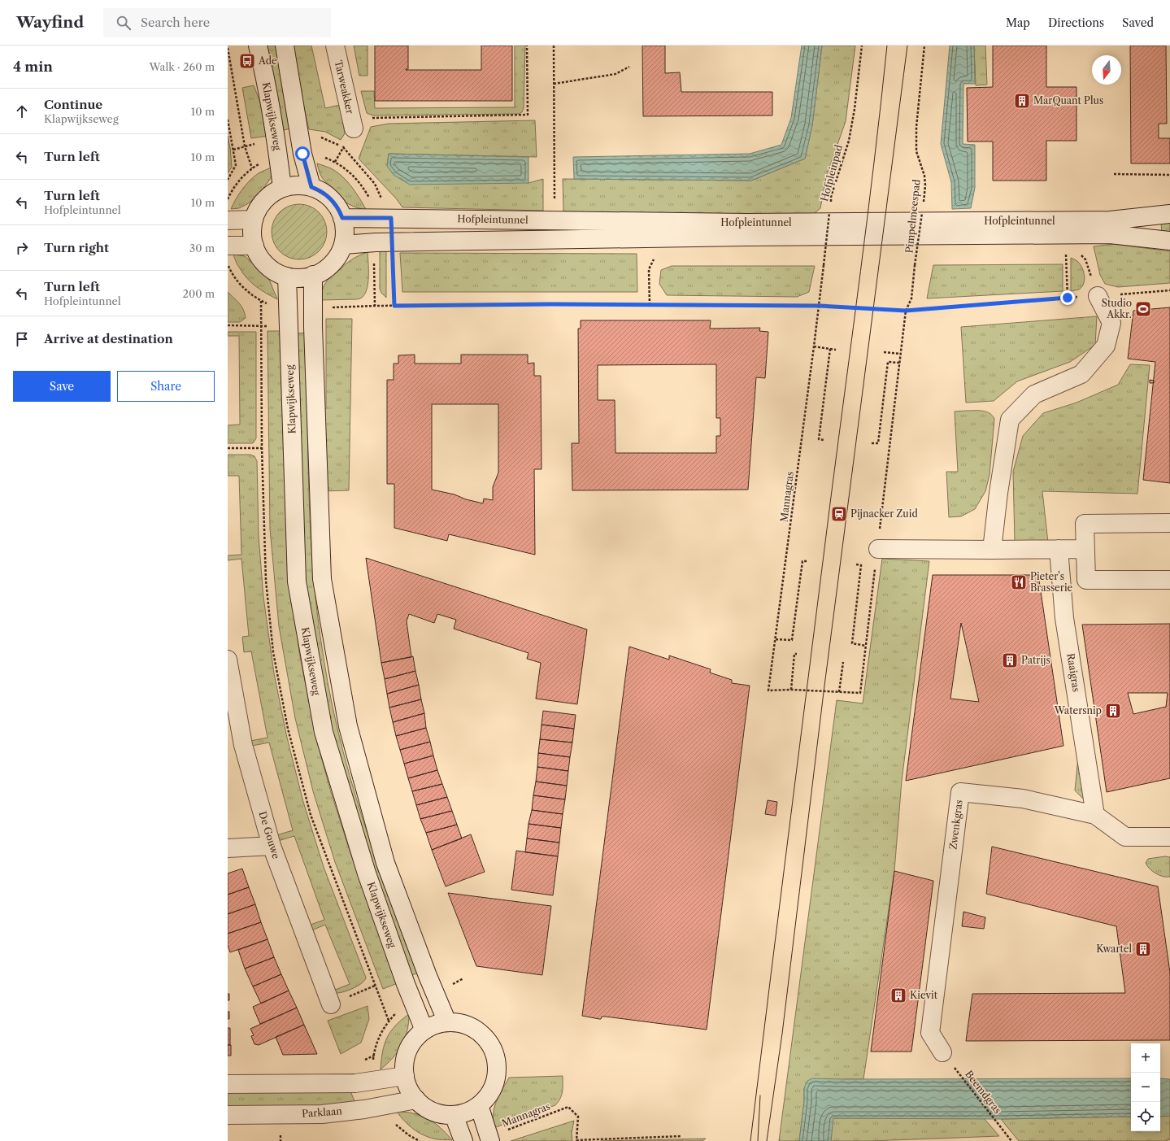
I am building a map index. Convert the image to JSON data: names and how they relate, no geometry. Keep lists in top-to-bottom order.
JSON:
{
  "streets": {
    "street": [
      "Tarweakker",
      "Klapwijkseweg",
      "Hofpleintunnel",
      "Raaigras",
      "Zwenkgras",
      "De Gouwe",
      "Parklaan"
    ],
    "path": [
      "Hofpleinpad",
      "Pimpelmeespad",
      "Mannagras",
      "Beemdgras"
    ]
  },
  "crossings": [
    ["Klapwijkseweg", "Hofpleintunnel"],
    ["Klapwijkseweg", "Parklaan"],
    ["Hofpleinpad", "Mannagras"],
    ["Raaigras", "Zwenkgras"],
    ["Zwenkgras", "Beemdgras"]
  ],
  "places": {
    "bus stop": ["Ade"],
    "building": [
      "MarQuant Plus",
      "Patrijs",
      "Watersnip",
      "Kwartel",
      "Kievit"
    ],
    "sports": ["Studio Akkr."],
    "station": ["Pijnacker Zuid"],
    "restaurant": ["Pieter's Brasserie"]
  },
  "north": "bottom",
  "page": {
    "header": "Wayfind",
    "search": "Search here",
    "nav": ["Map", "Directions", "Saved"],
    "heading": ["4 min", "Walk · 260 m"],
    "list": [
      ["Continue", "Klapwijkseweg", "10 m"],
      ["Turn left", "10 m"],
      ["Turn left", "Hofpleintunnel", "10 m"],
      ["Turn right", "30 m"],
      ["Turn left", "Hofpleintunnel", "200 m"],
      "Arrive at destination"
    ],
    "buttons": ["Save", "Share"],
    "map_buttons": ["+", "−"]
  }
}
